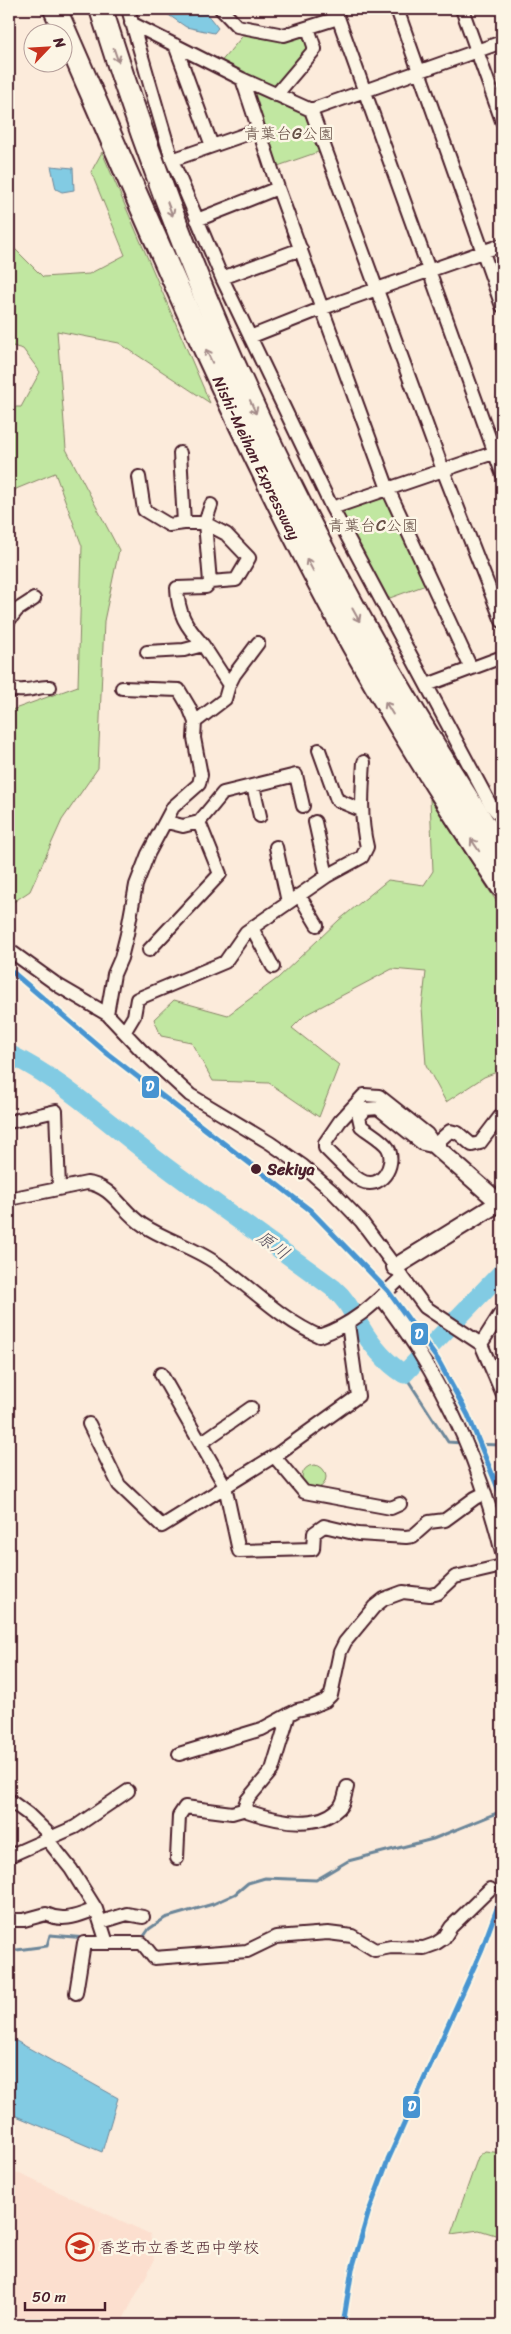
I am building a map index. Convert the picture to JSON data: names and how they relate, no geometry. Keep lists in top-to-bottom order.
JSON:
{
  "streets": {
    "highway": ["Nishi-Meihan Expressway"]
  },
  "water": ["原川"],
  "parks": ["青葉台G公園", "青葉台C公園"],
  "places": {
    "other": ["Sekiya"],
    "school or university": ["香芝市立香芝西中学校"]
  },
  "lines": ["transit line D"],
  "scale_bar": "50 m",
  "north": "top right"
}
